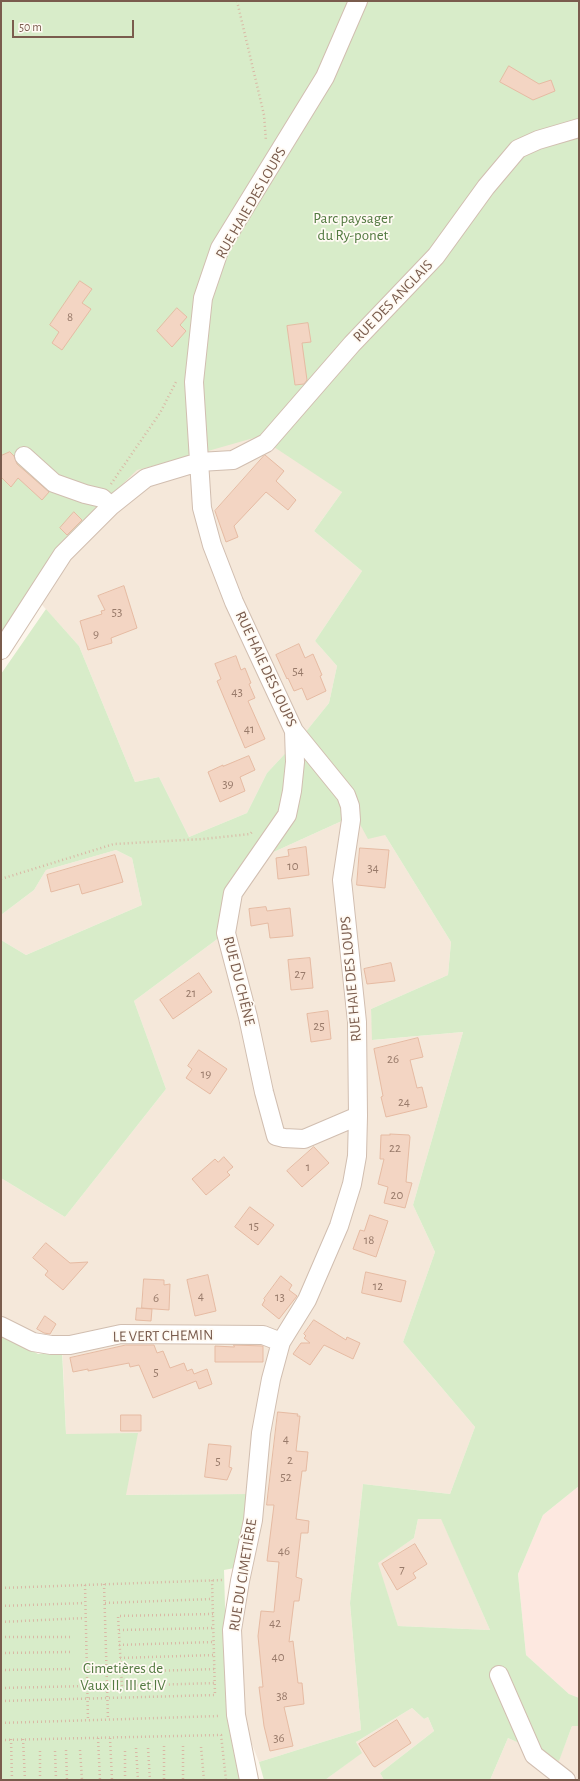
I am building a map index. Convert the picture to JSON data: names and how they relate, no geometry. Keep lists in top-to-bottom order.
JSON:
{
  "streets": {
    "street": [
      "RUE HAIE DES LOUPS",
      "RUE DES ANGLAIS",
      "RUE DU CHÊNE",
      "LE VERT CHEMIN",
      "RUE DU CIMETIÈRE"
    ]
  },
  "crossings": [
    ["RUE HAIE DES LOUPS", "RUE DES ANGLAIS"],
    ["RUE HAIE DES LOUPS", "RUE DU CHÊNE"],
    ["RUE HAIE DES LOUPS", "LE VERT CHEMIN"],
    ["RUE HAIE DES LOUPS", "RUE DU CIMETIÈRE"]
  ],
  "parks": ["Parc paysager du Ry-ponet", "Cimetières de Vaux II, III et IV"],
  "house_numbers": [
    "8",
    "53",
    "9",
    "54",
    "43",
    "41",
    "39",
    "10",
    "34",
    "27",
    "21",
    "25",
    "26",
    "19",
    "24",
    "22",
    "1",
    "20",
    "15",
    "18",
    "12",
    "4",
    "13",
    "6",
    "5",
    "4",
    "2",
    "5",
    "52",
    "46",
    "7",
    "42",
    "40",
    "38",
    "36"
  ],
  "scale_bar": "50 m"
}
